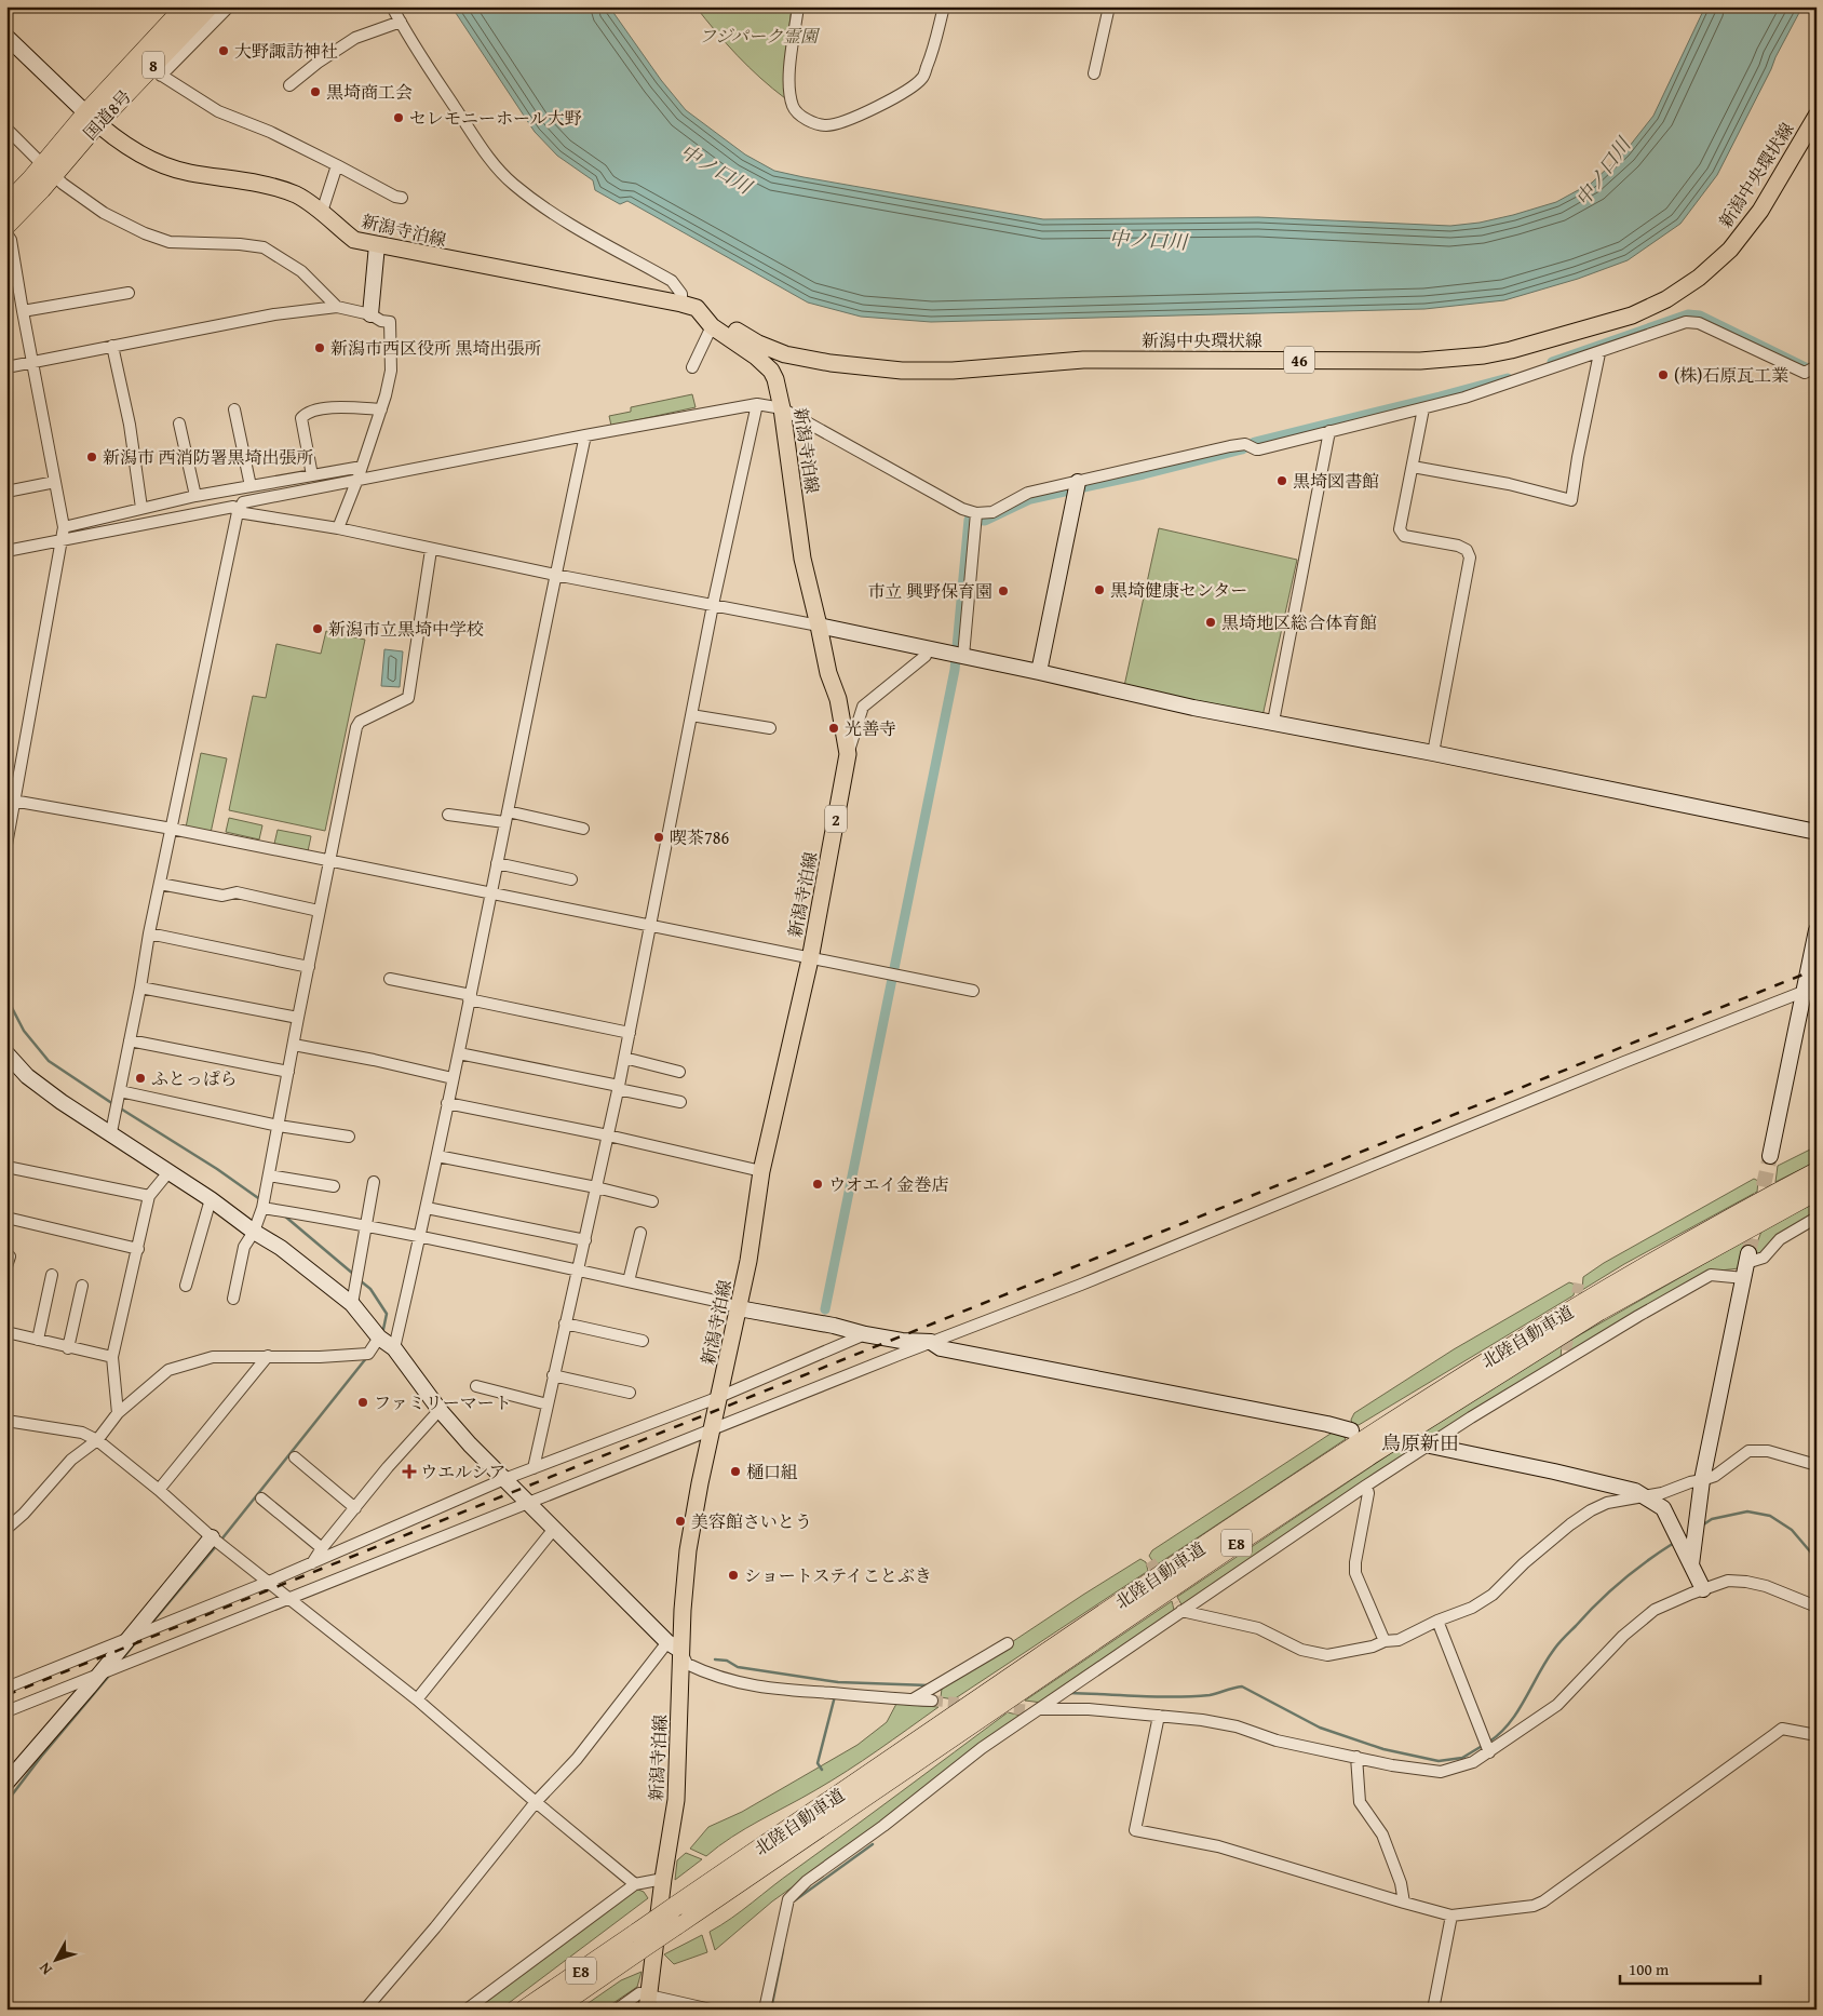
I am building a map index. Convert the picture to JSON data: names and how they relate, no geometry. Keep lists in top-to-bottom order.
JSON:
{
  "streets": {
    "highway": [
      "8",
      "国道8号",
      "北陸自動車道",
      "E8"
    ],
    "main road": [
      "新潟中央環状線",
      "新潟寺泊線",
      "46",
      "2"
    ]
  },
  "crossings": [
    ["国道8号", "新潟寺泊線"],
    ["新潟中央環状線", "新潟寺泊線"]
  ],
  "districts": ["鳥原新田"],
  "water": ["中ノ口川"],
  "parks": ["フジパーク霊園"],
  "places": {
    "other": [
      "大野諏訪神社",
      "黒埼商工会",
      "セレモニーホール大野",
      "新潟市西区役所 黒埼出張所",
      "(株)石原瓦工業",
      "新潟市 西消防署黒埼出張所",
      "黒埼図書館",
      "黒埼健康センター",
      "市立 興野保育園",
      "黒埼地区総合体育館",
      "新潟市立黒埼中学校",
      "光善寺",
      "喫茶786",
      "ふとっぱら",
      "ウオエイ金巻店",
      "ファミリーマート",
      "樋口組",
      "美容館さいとう",
      "ショートステイことぶき"
    ],
    "health": ["ウエルシア"]
  },
  "scale_bar": "100 m",
  "north": "bottom left"
}
